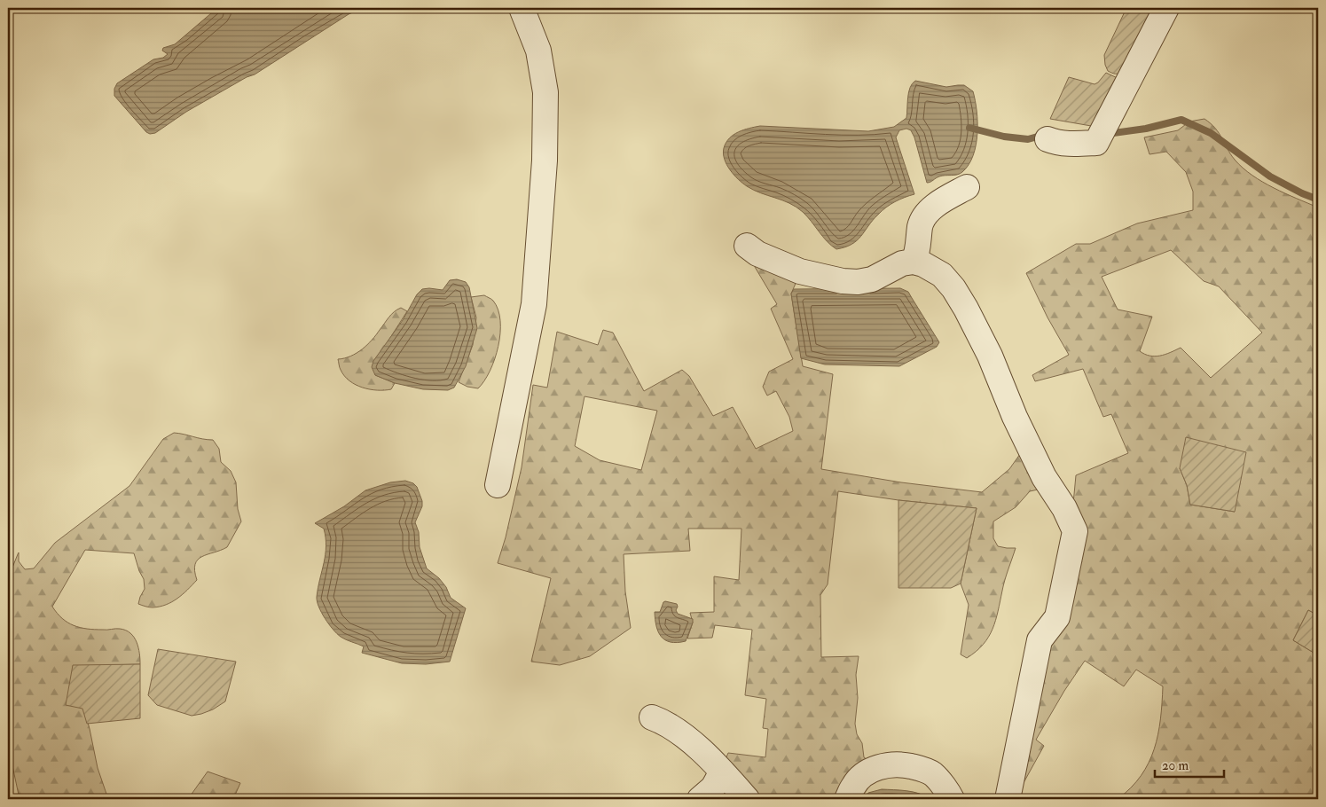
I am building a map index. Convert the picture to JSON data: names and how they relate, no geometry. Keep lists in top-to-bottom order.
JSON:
{
  "scale_bar": "20 m"
}
